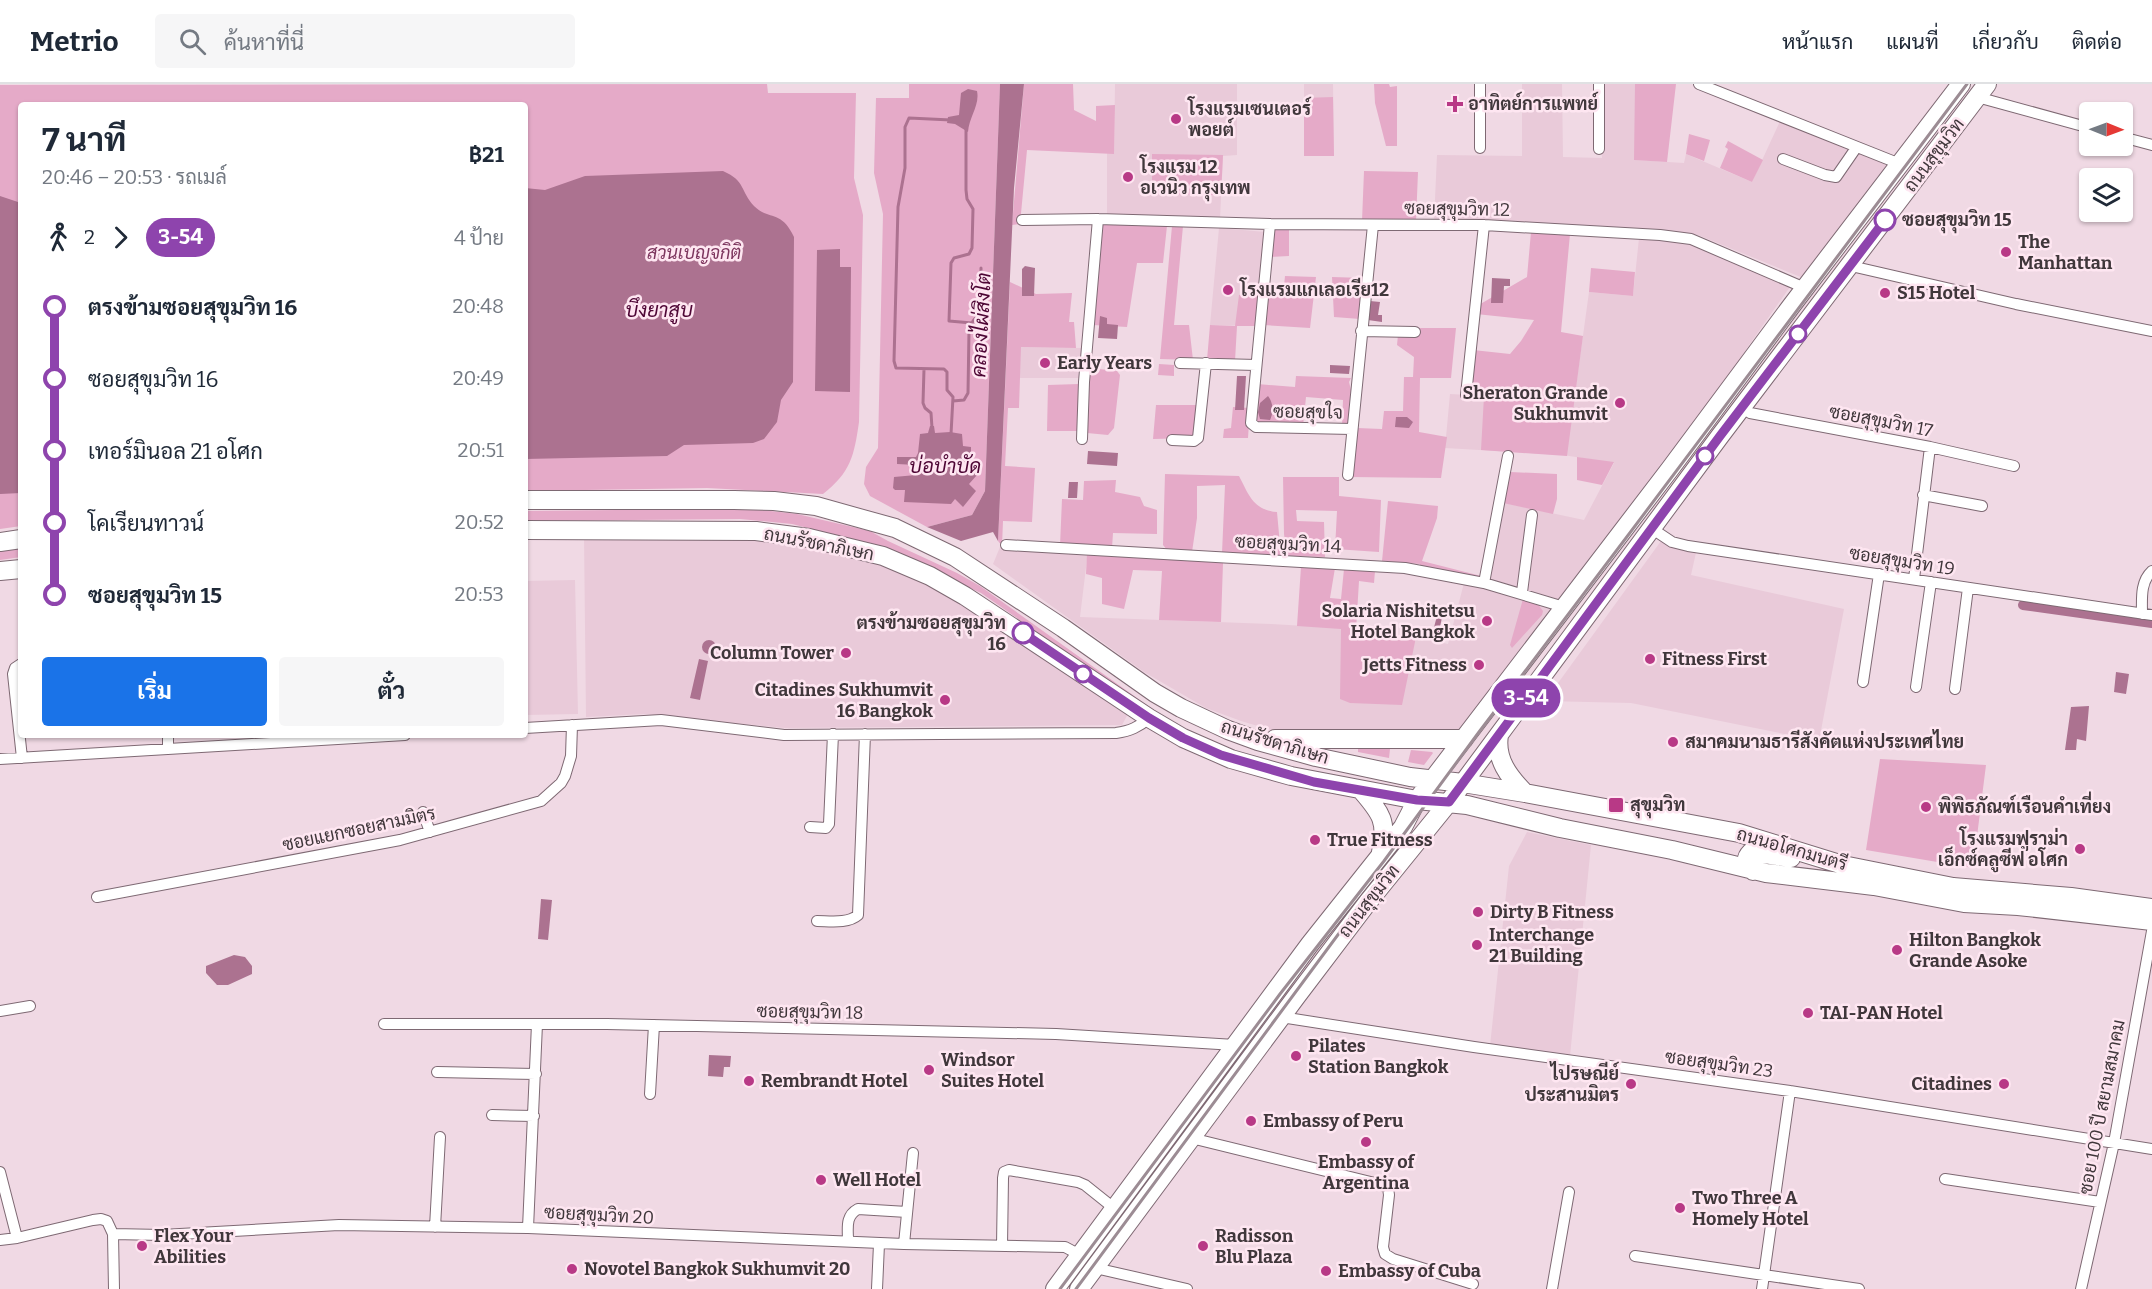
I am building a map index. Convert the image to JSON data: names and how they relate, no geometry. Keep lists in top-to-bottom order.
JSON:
{
  "streets": {
    "main road": ["ถนนสุขุมวิท", "ถนนรัชดาภิเษก", "ถนนอโศกมนตรี"],
    "street": [
      "ซอยสุขุมวิท 12",
      "ซอยสุขใจ",
      "ซอยสุขุมวิท 17",
      "ซอยสุขุมวิท 14",
      "ซอยสุขุมวิท 19",
      "ซอยแยกซอยสามมิตร",
      "ซอยสุขุมวิท 18",
      "ซอยสุขุมวิท 23",
      "ซอย 100 ปี สยามสมาคม",
      "ซอยสุขุมวิท 20"
    ]
  },
  "crossings": [
    ["ถนนสุขุมวิท", "ซอยสุขุมวิท 12"],
    ["ถนนสุขุมวิท", "ซอยสุขุมวิท 17"],
    ["ถนนสุขุมวิท", "ถนนรัชดาภิเษก"],
    ["ถนนสุขุมวิท", "ซอยสุขุมวิท 14"],
    ["ถนนสุขุมวิท", "ซอยสุขุมวิท 19"],
    ["ถนนสุขุมวิท", "ถนนอโศกมนตรี"],
    ["ถนนสุขุมวิท", "ซอยสุขุมวิท 18"],
    ["ถนนสุขุมวิท", "ซอยสุขุมวิท 23"],
    ["ถนนสุขุมวิท", "ซอยสุขุมวิท 20"],
    ["ซอยสุขุมวิท 12", "ซอยสุขใจ"],
    ["ถนนรัชดาภิเษก", "ถนนอโศกมนตรี"],
    ["ซอยสุขุมวิท 23", "ซอย 100 ปี สยามสมาคม"]
  ],
  "water": ["บึงยาสูบ", "คลองไผ่สิงโต", "บ่อบำบัด"],
  "parks": ["สวนเบญจกิติ"],
  "places": {
    "health": ["อาทิตย์การแพทย์"],
    "other": [
      "โรงแรมเซนเตอร์ พอยต์",
      "โรงแรม 12 อเวนิว กรุงเทพ",
      "ซอยสุขุมวิท 15",
      "The Manhattan",
      "โรงแรมแกเลอเรีย12",
      "S15 Hotel",
      "Early Years",
      "Sheraton Grande Sukhumvit",
      "Solaria Nishitetsu Hotel Bangkok",
      "ตรงข้ามซอยสุขุมวิท 16",
      "Column Tower",
      "Fitness First",
      "Jetts Fitness",
      "Citadines Sukhumvit 16 Bangkok",
      "สมาคมนามธารีสังคัตแห่งประเทศไทย",
      "พิพิธภัณฑ์เรือนคำเที่ยง",
      "True Fitness",
      "โรงแรมฟูราม่า เอ็กซ์คลูซีฟ อโศก",
      "Dirty B Fitness",
      "Interchange 21 Building",
      "Hilton Bangkok Grande Asoke",
      "TAI-PAN Hotel",
      "Pilates Station Bangkok",
      "Windsor Suites Hotel",
      "Rembrandt Hotel",
      "ไปรษณีย์ ประสานมิตร",
      "Citadines",
      "Embassy of Peru",
      "Embassy of Argentina",
      "Well Hotel",
      "Two Three A Homely Hotel",
      "Flex Your Abilities",
      "Radisson Blu Plaza",
      "Novotel Bangkok Sukhumvit 20",
      "Embassy of Cuba"
    ],
    "transit": ["สุขุมวิท"]
  },
  "lines": ["bus line 3-54"],
  "north": "right",
  "page": {
    "header": "Metrio",
    "search": "ค้นหาที่นี่",
    "nav": [
      "หน้าแรก",
      "แผนที่",
      "เกี่ยวกับ",
      "ติดต่อ"
    ],
    "on_map": "3-54",
    "heading": ["7 นาที", "20:46 – 20:53 · รถเมล์", "฿21"],
    "legs": ["2", "3-54", "4 ป้าย"],
    "list": [
      {
        "name": "ตรงข้ามซอยสุขุมวิท 16",
        "value": "20:48"
      },
      {
        "name": "ซอยสุขุมวิท 16",
        "value": "20:49"
      },
      {
        "name": "เทอร์มินอล 21 อโศก",
        "value": "20:51"
      },
      {
        "name": "โคเรียนทาวน์",
        "value": "20:52"
      },
      {
        "name": "ซอยสุขุมวิท 15",
        "value": "20:53"
      }
    ],
    "buttons": ["เริ่ม", "ตั๋ว"]
  }
}
